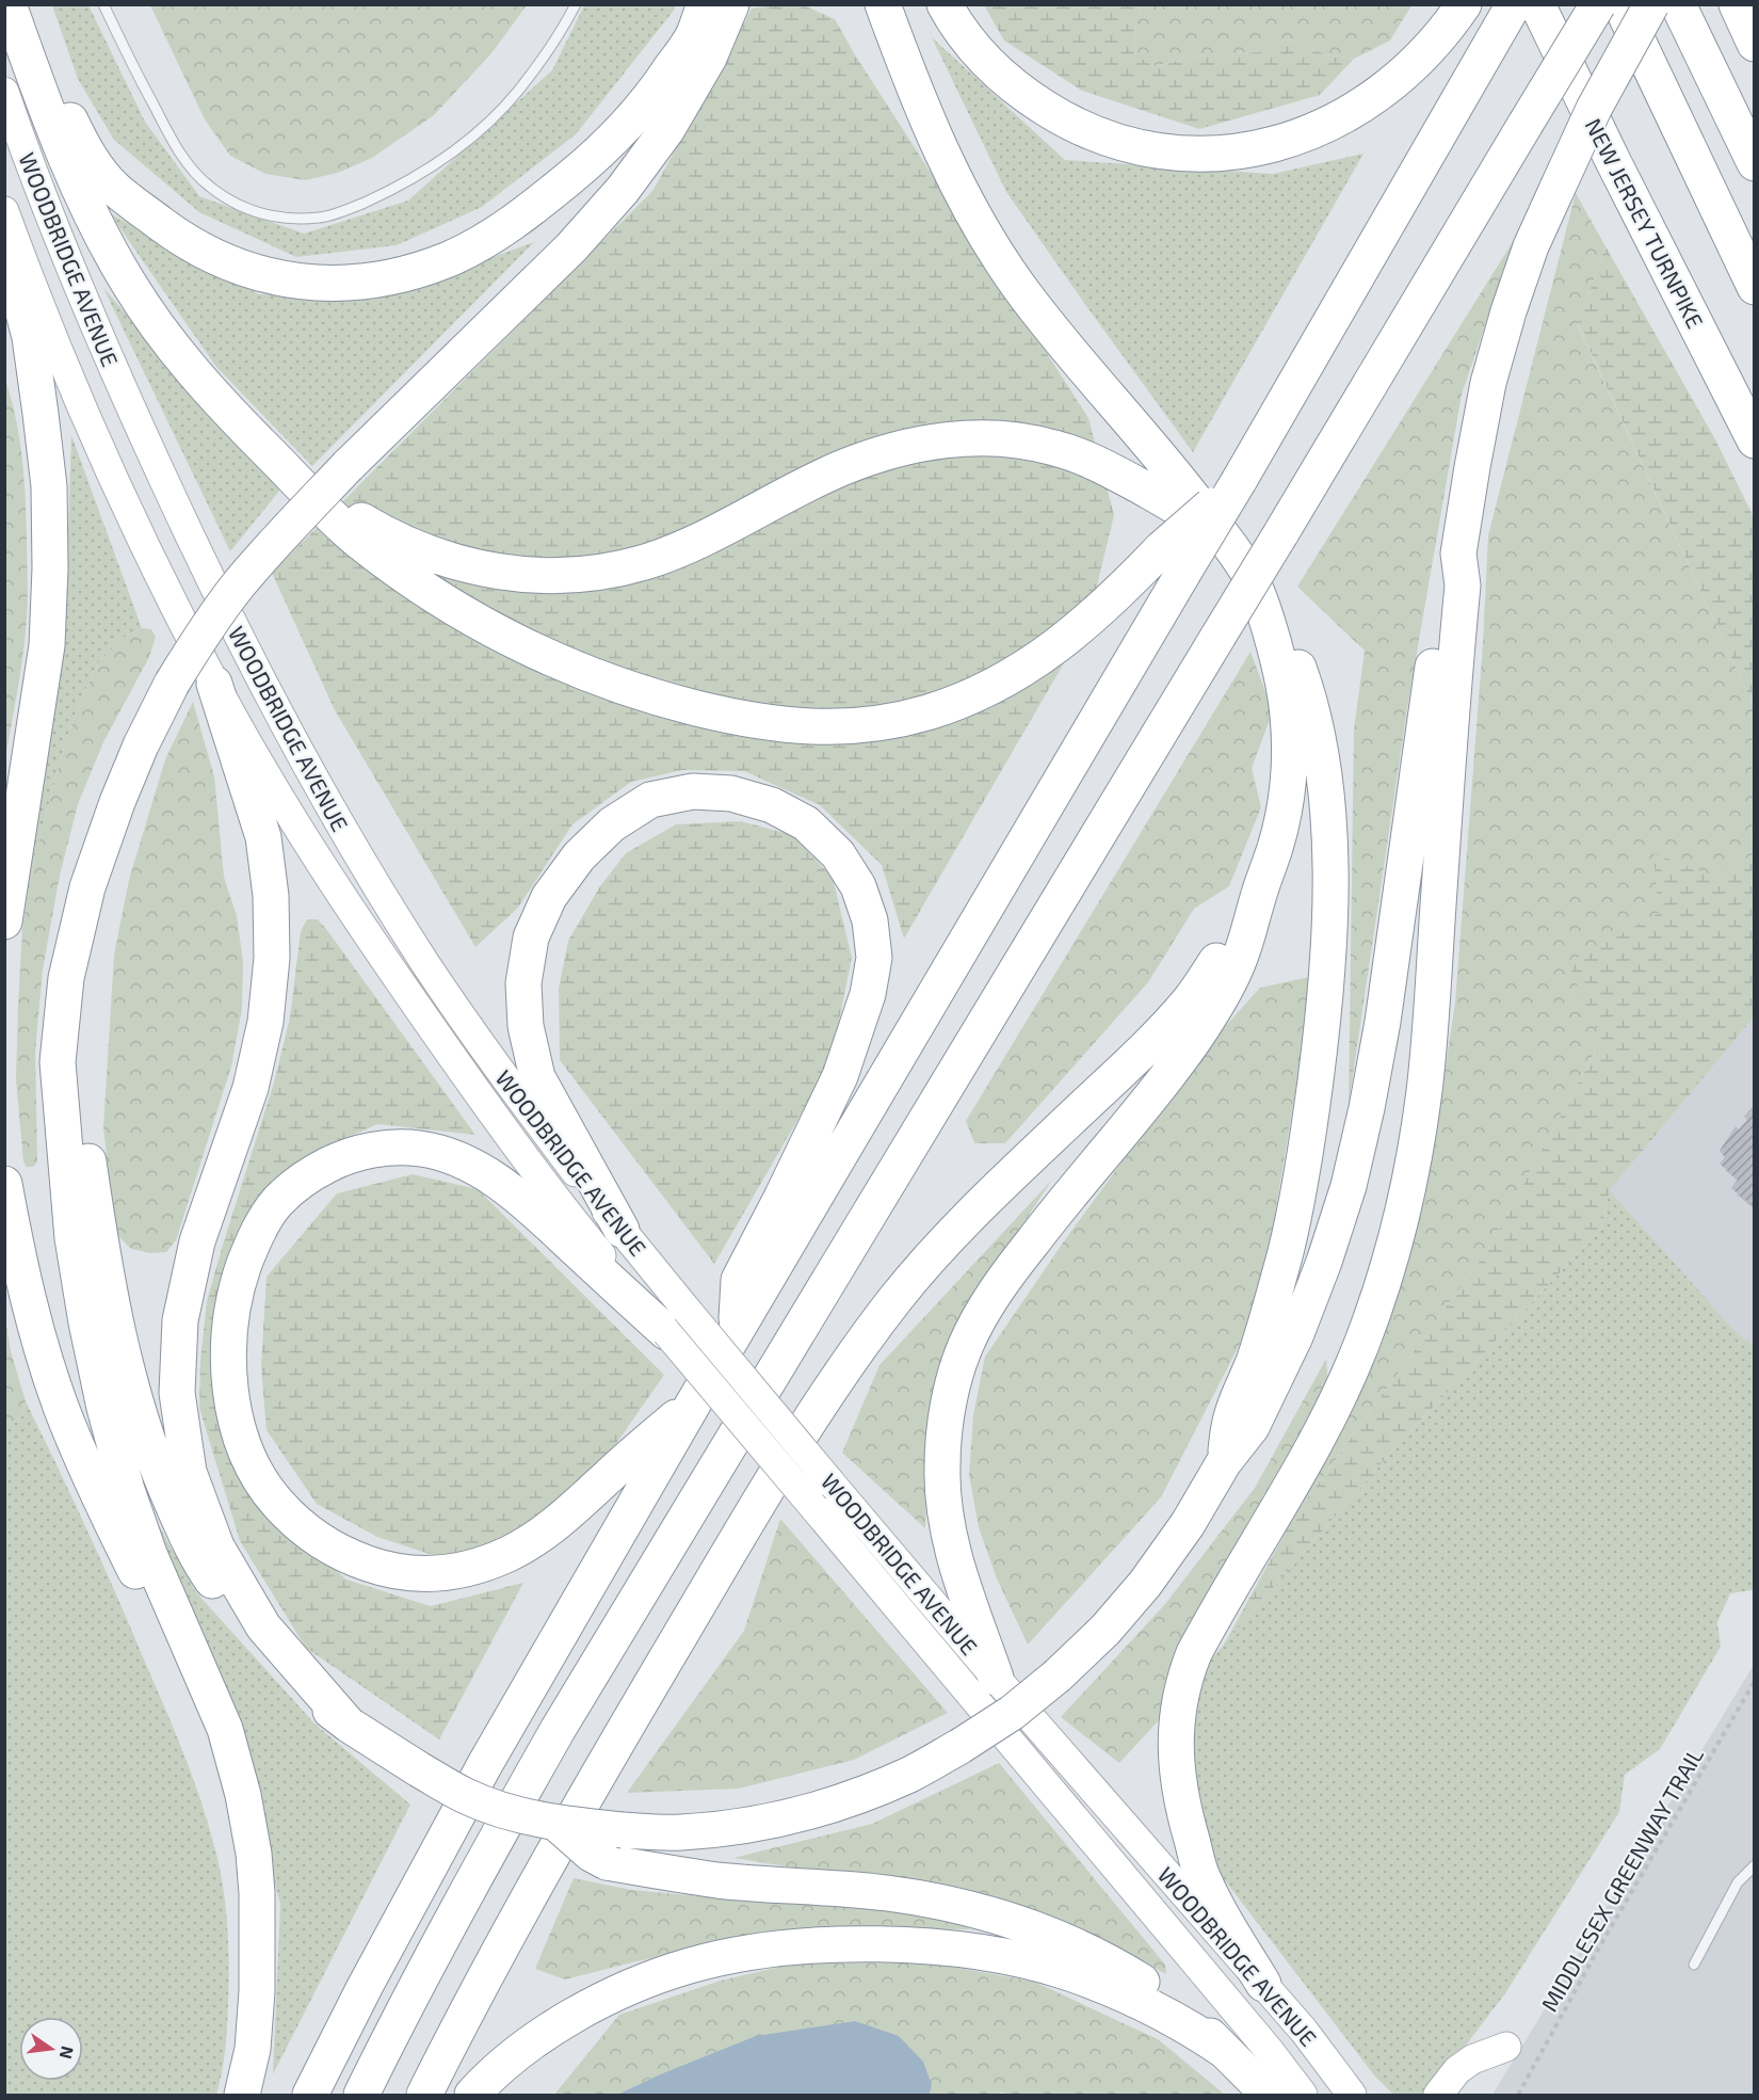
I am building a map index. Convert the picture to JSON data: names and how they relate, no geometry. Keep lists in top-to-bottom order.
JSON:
{
  "streets": {
    "highway": ["NEW JERSEY TURNPIKE"],
    "main road": ["WOODBRIDGE AVENUE"],
    "path": ["MIDDLESEX GREENWAY TRAIL"]
  },
  "north": "right"
}
